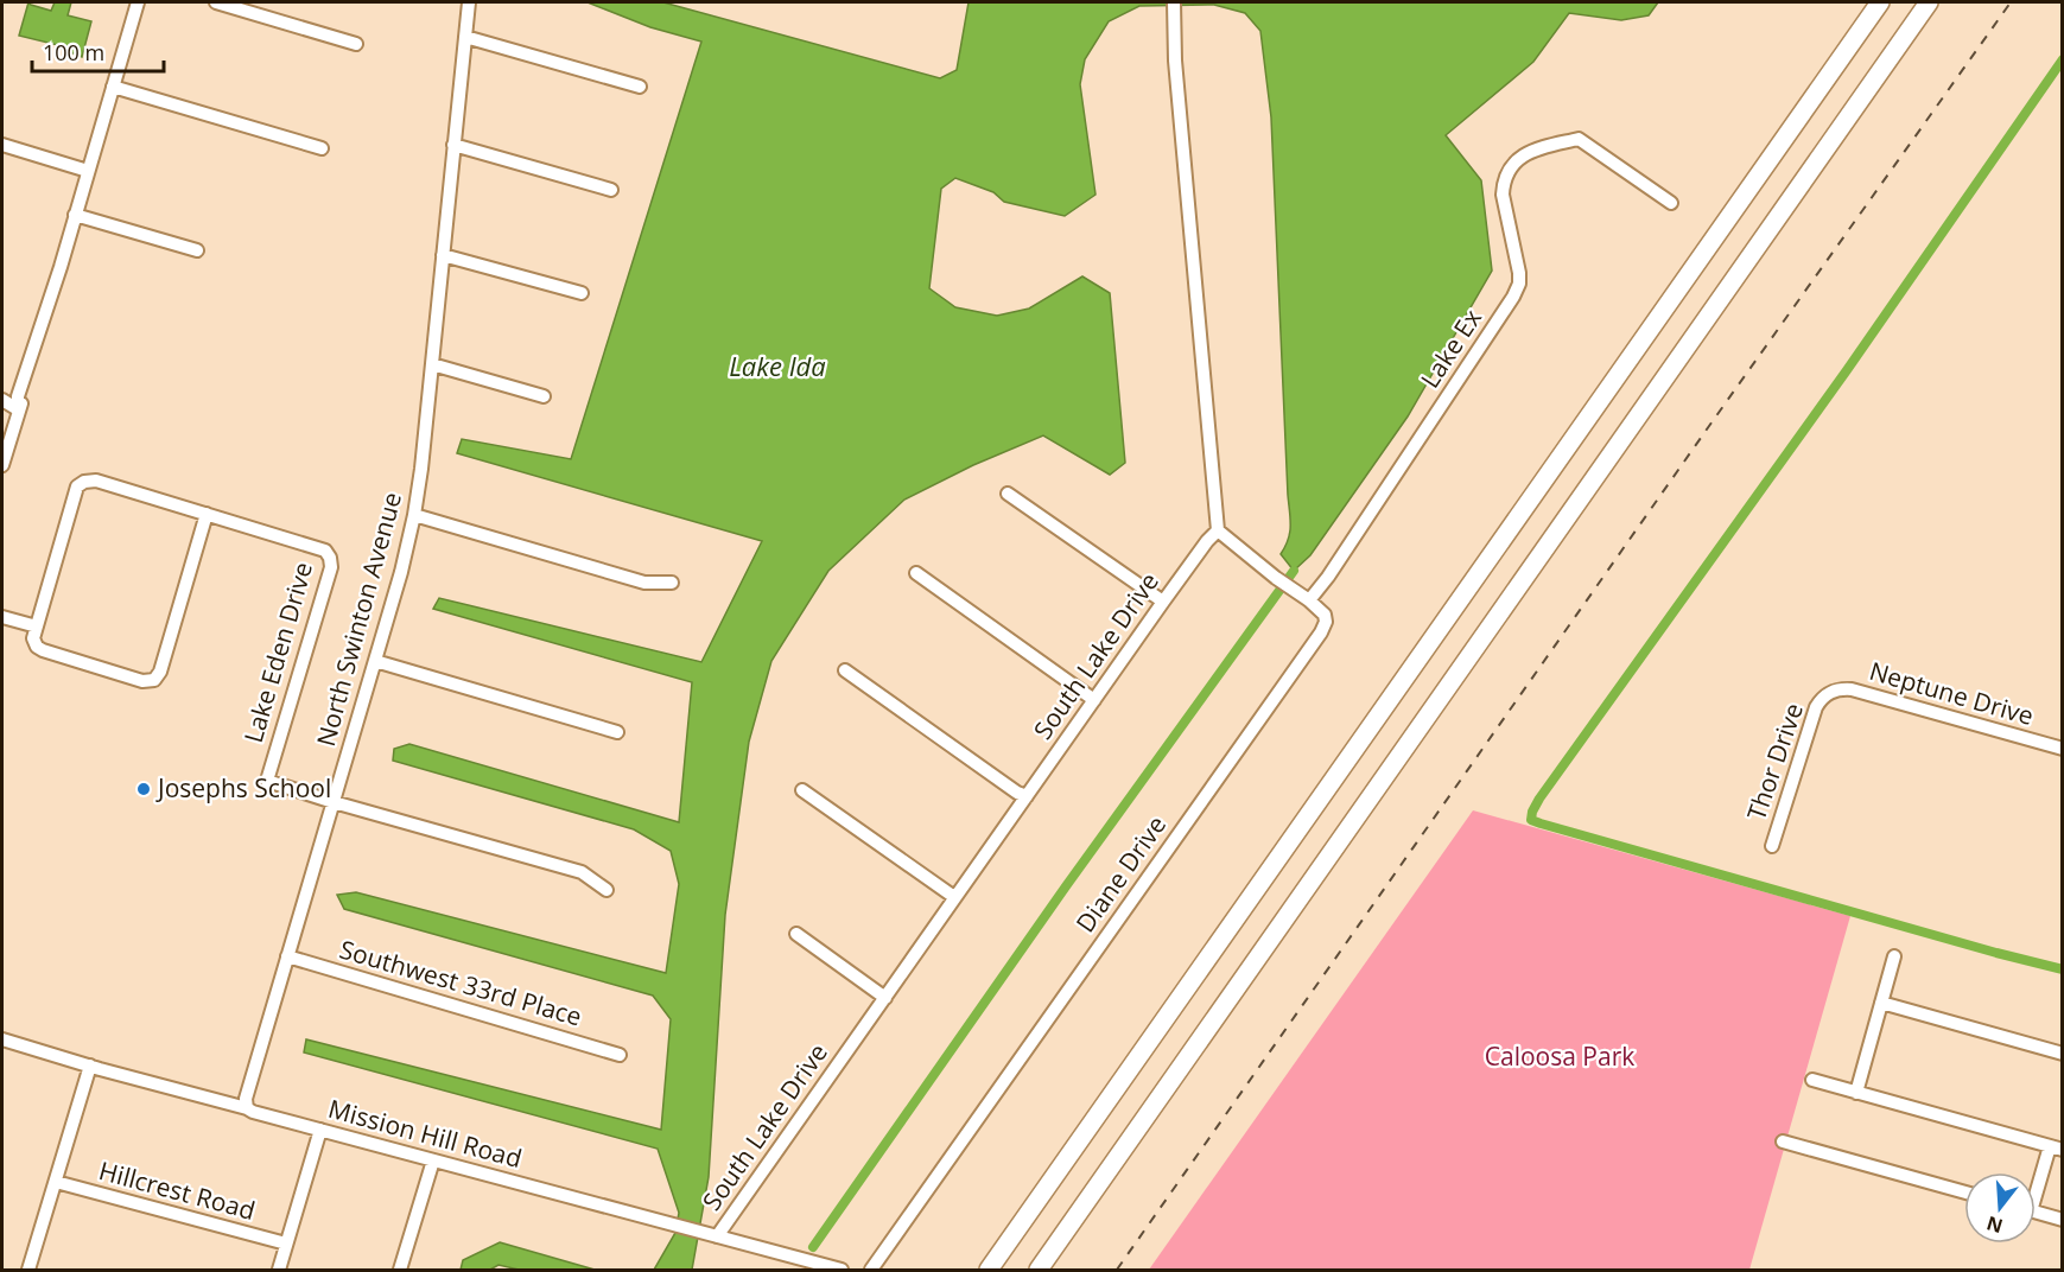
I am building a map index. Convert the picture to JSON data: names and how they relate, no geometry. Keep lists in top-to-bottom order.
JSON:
{
  "streets": {
    "street": [
      "Lake Ex",
      "North Swinton Avenue",
      "Lake Eden Drive",
      "South Lake Drive",
      "Neptune Drive",
      "Thor Drive",
      "Diane Drive",
      "Southwest 33rd Place",
      "Mission Hill Road",
      "Hillcrest Road"
    ]
  },
  "crossings": [
    ["Lake Ex", "Diane Drive"],
    ["North Swinton Avenue", "Lake Eden Drive"],
    ["North Swinton Avenue", "Southwest 33rd Place"],
    ["North Swinton Avenue", "Mission Hill Road"],
    ["South Lake Drive", "Mission Hill Road"],
    ["Neptune Drive", "Thor Drive"]
  ],
  "water": ["Lake Ida"],
  "parks": ["Caloosa Park"],
  "places": ["Josephs School"],
  "scale_bar": "100 m",
  "north": "bottom"
}
